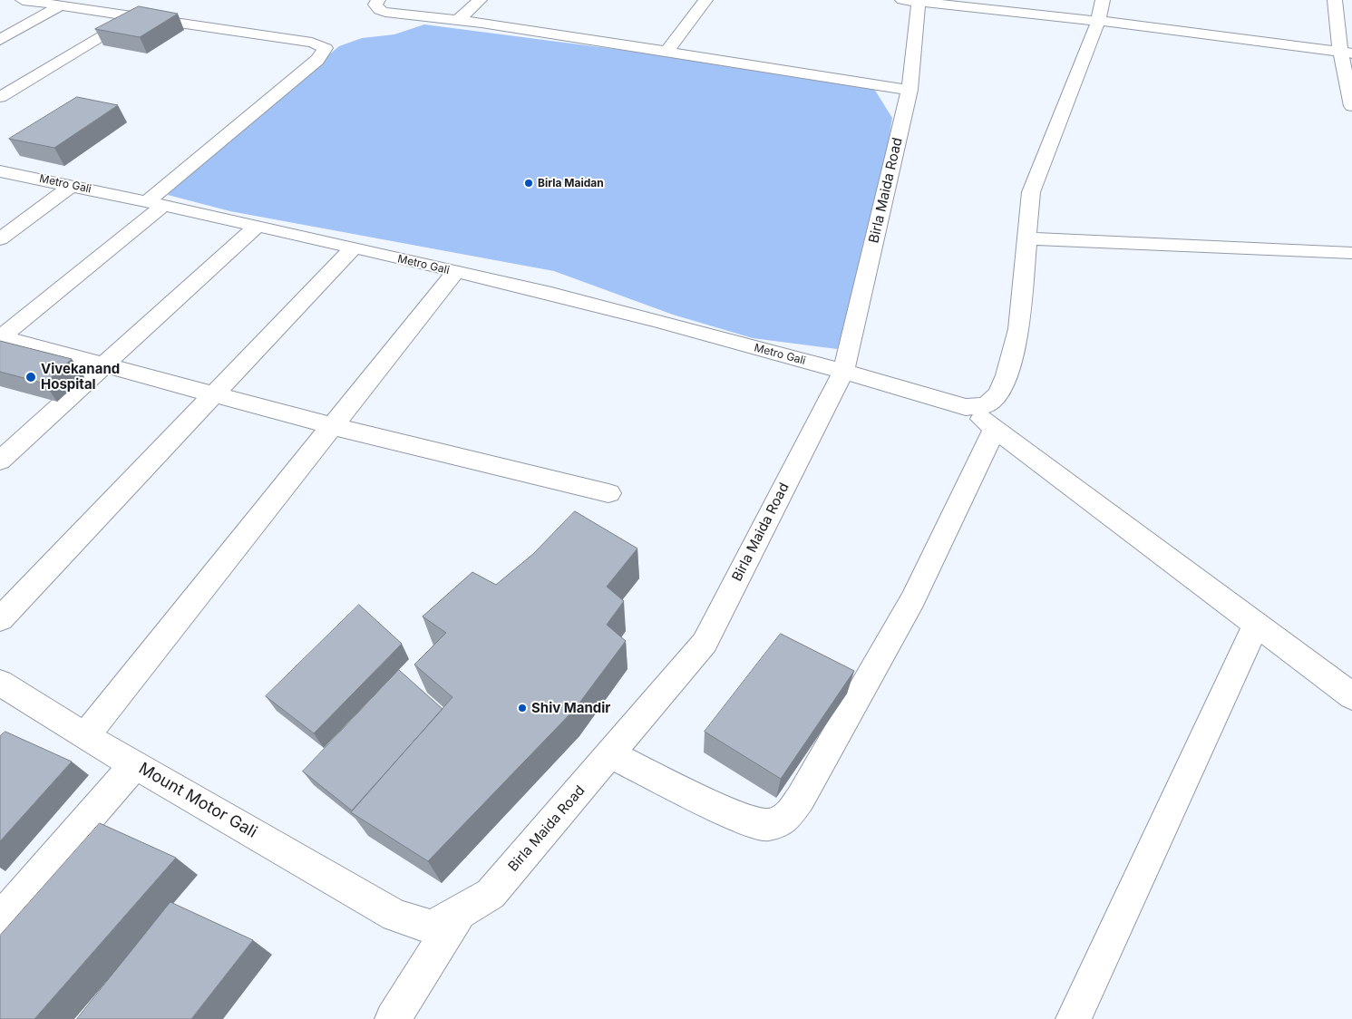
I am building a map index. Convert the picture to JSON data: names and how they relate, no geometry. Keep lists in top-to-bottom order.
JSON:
{
  "streets": {
    "street": ["Metro Gali", "Birla Maida Road", "Mount Motor Gali"]
  },
  "crossings": [
    ["Metro Gali", "Birla Maida Road"],
    ["Birla Maida Road", "Mount Motor Gali"]
  ],
  "places": ["Birla Maidan", "Vivekanand Hospital", "Shiv Mandir"]
}
